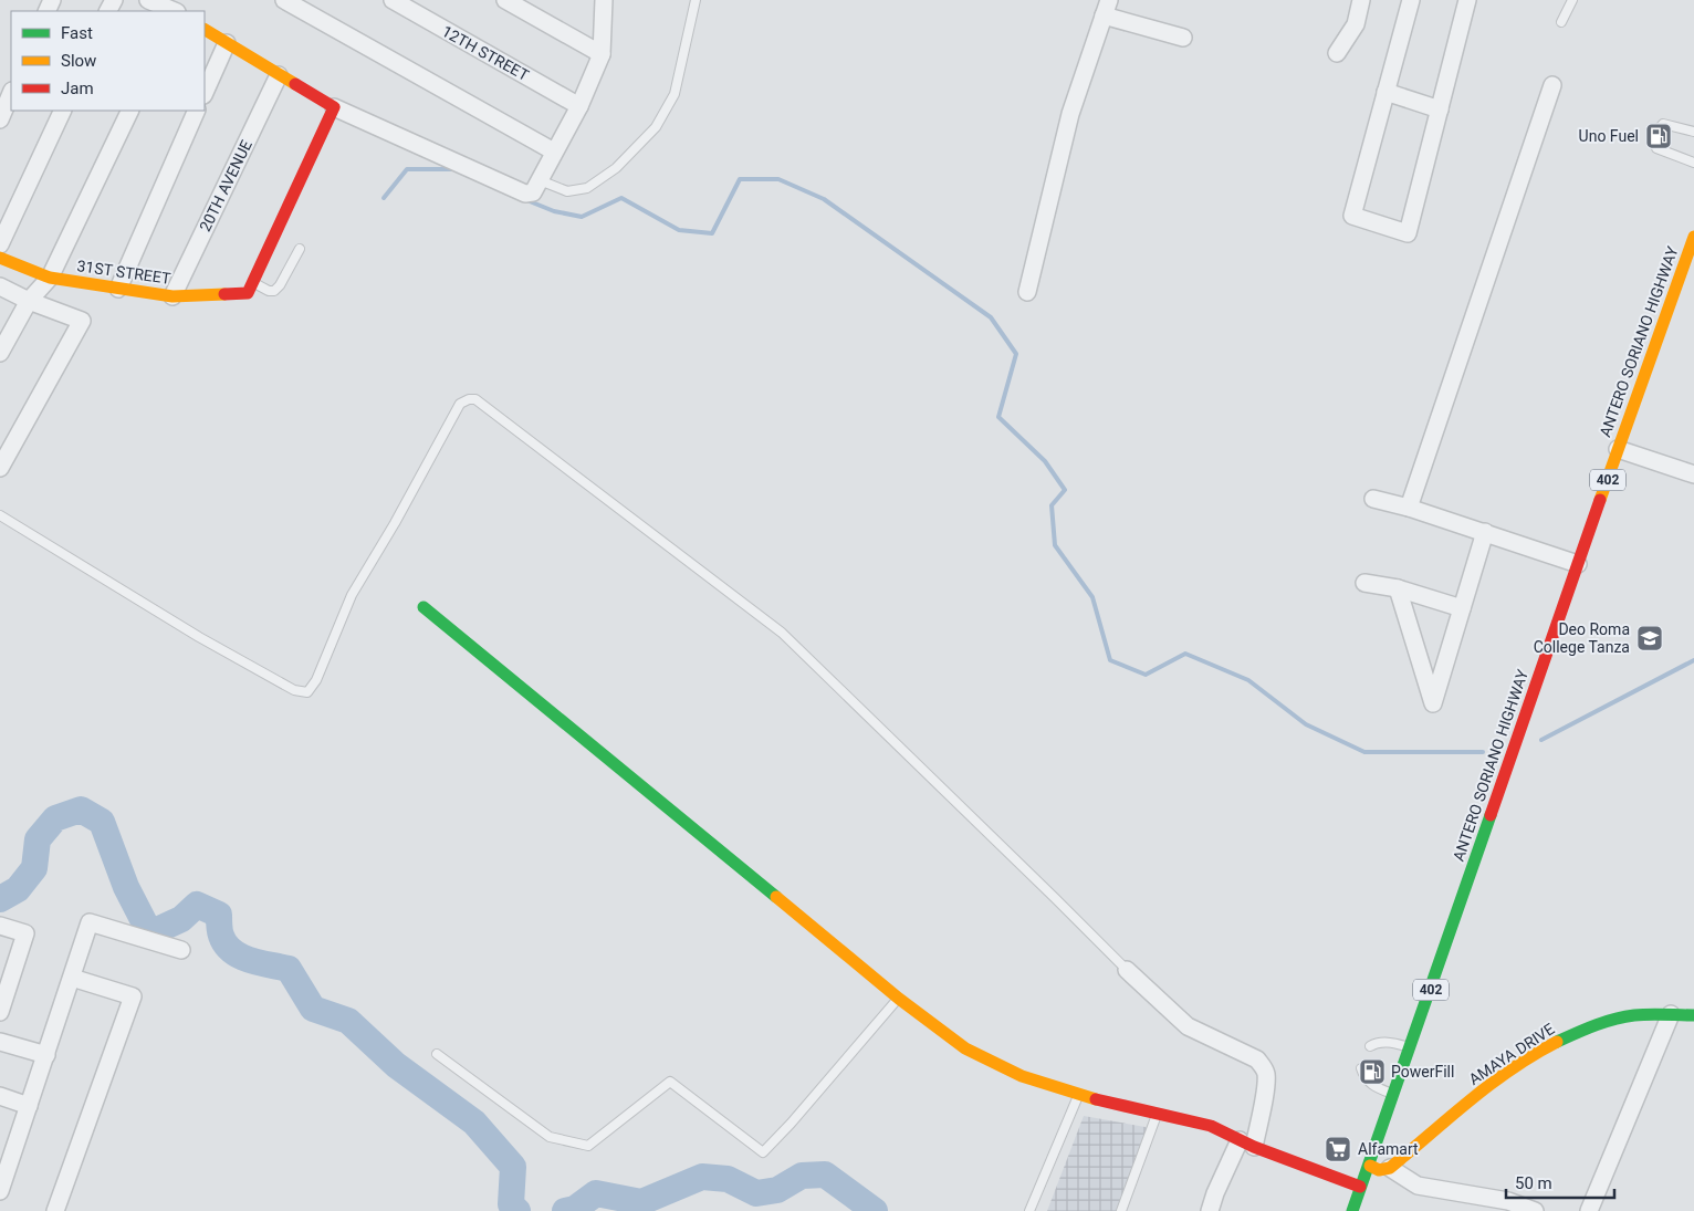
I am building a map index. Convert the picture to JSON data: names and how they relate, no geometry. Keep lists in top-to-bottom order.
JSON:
{
  "streets": {
    "street": [
      "12TH STREET",
      "20TH AVENUE",
      "31ST STREET",
      "ANTERO SORIANO HIGHWAY",
      "402",
      "AMAYA DRIVE"
    ]
  },
  "crossings": [
    ["20TH AVENUE", "31ST STREET"]
  ],
  "places": {
    "fuel station": ["Uno Fuel", "PowerFill"],
    "school or university": ["Deo Roma College Tanza"],
    "supermarket": ["Alfamart"]
  },
  "legend": ["Fast", "Slow", "Jam"],
  "scale_bar": "50 m"
}
